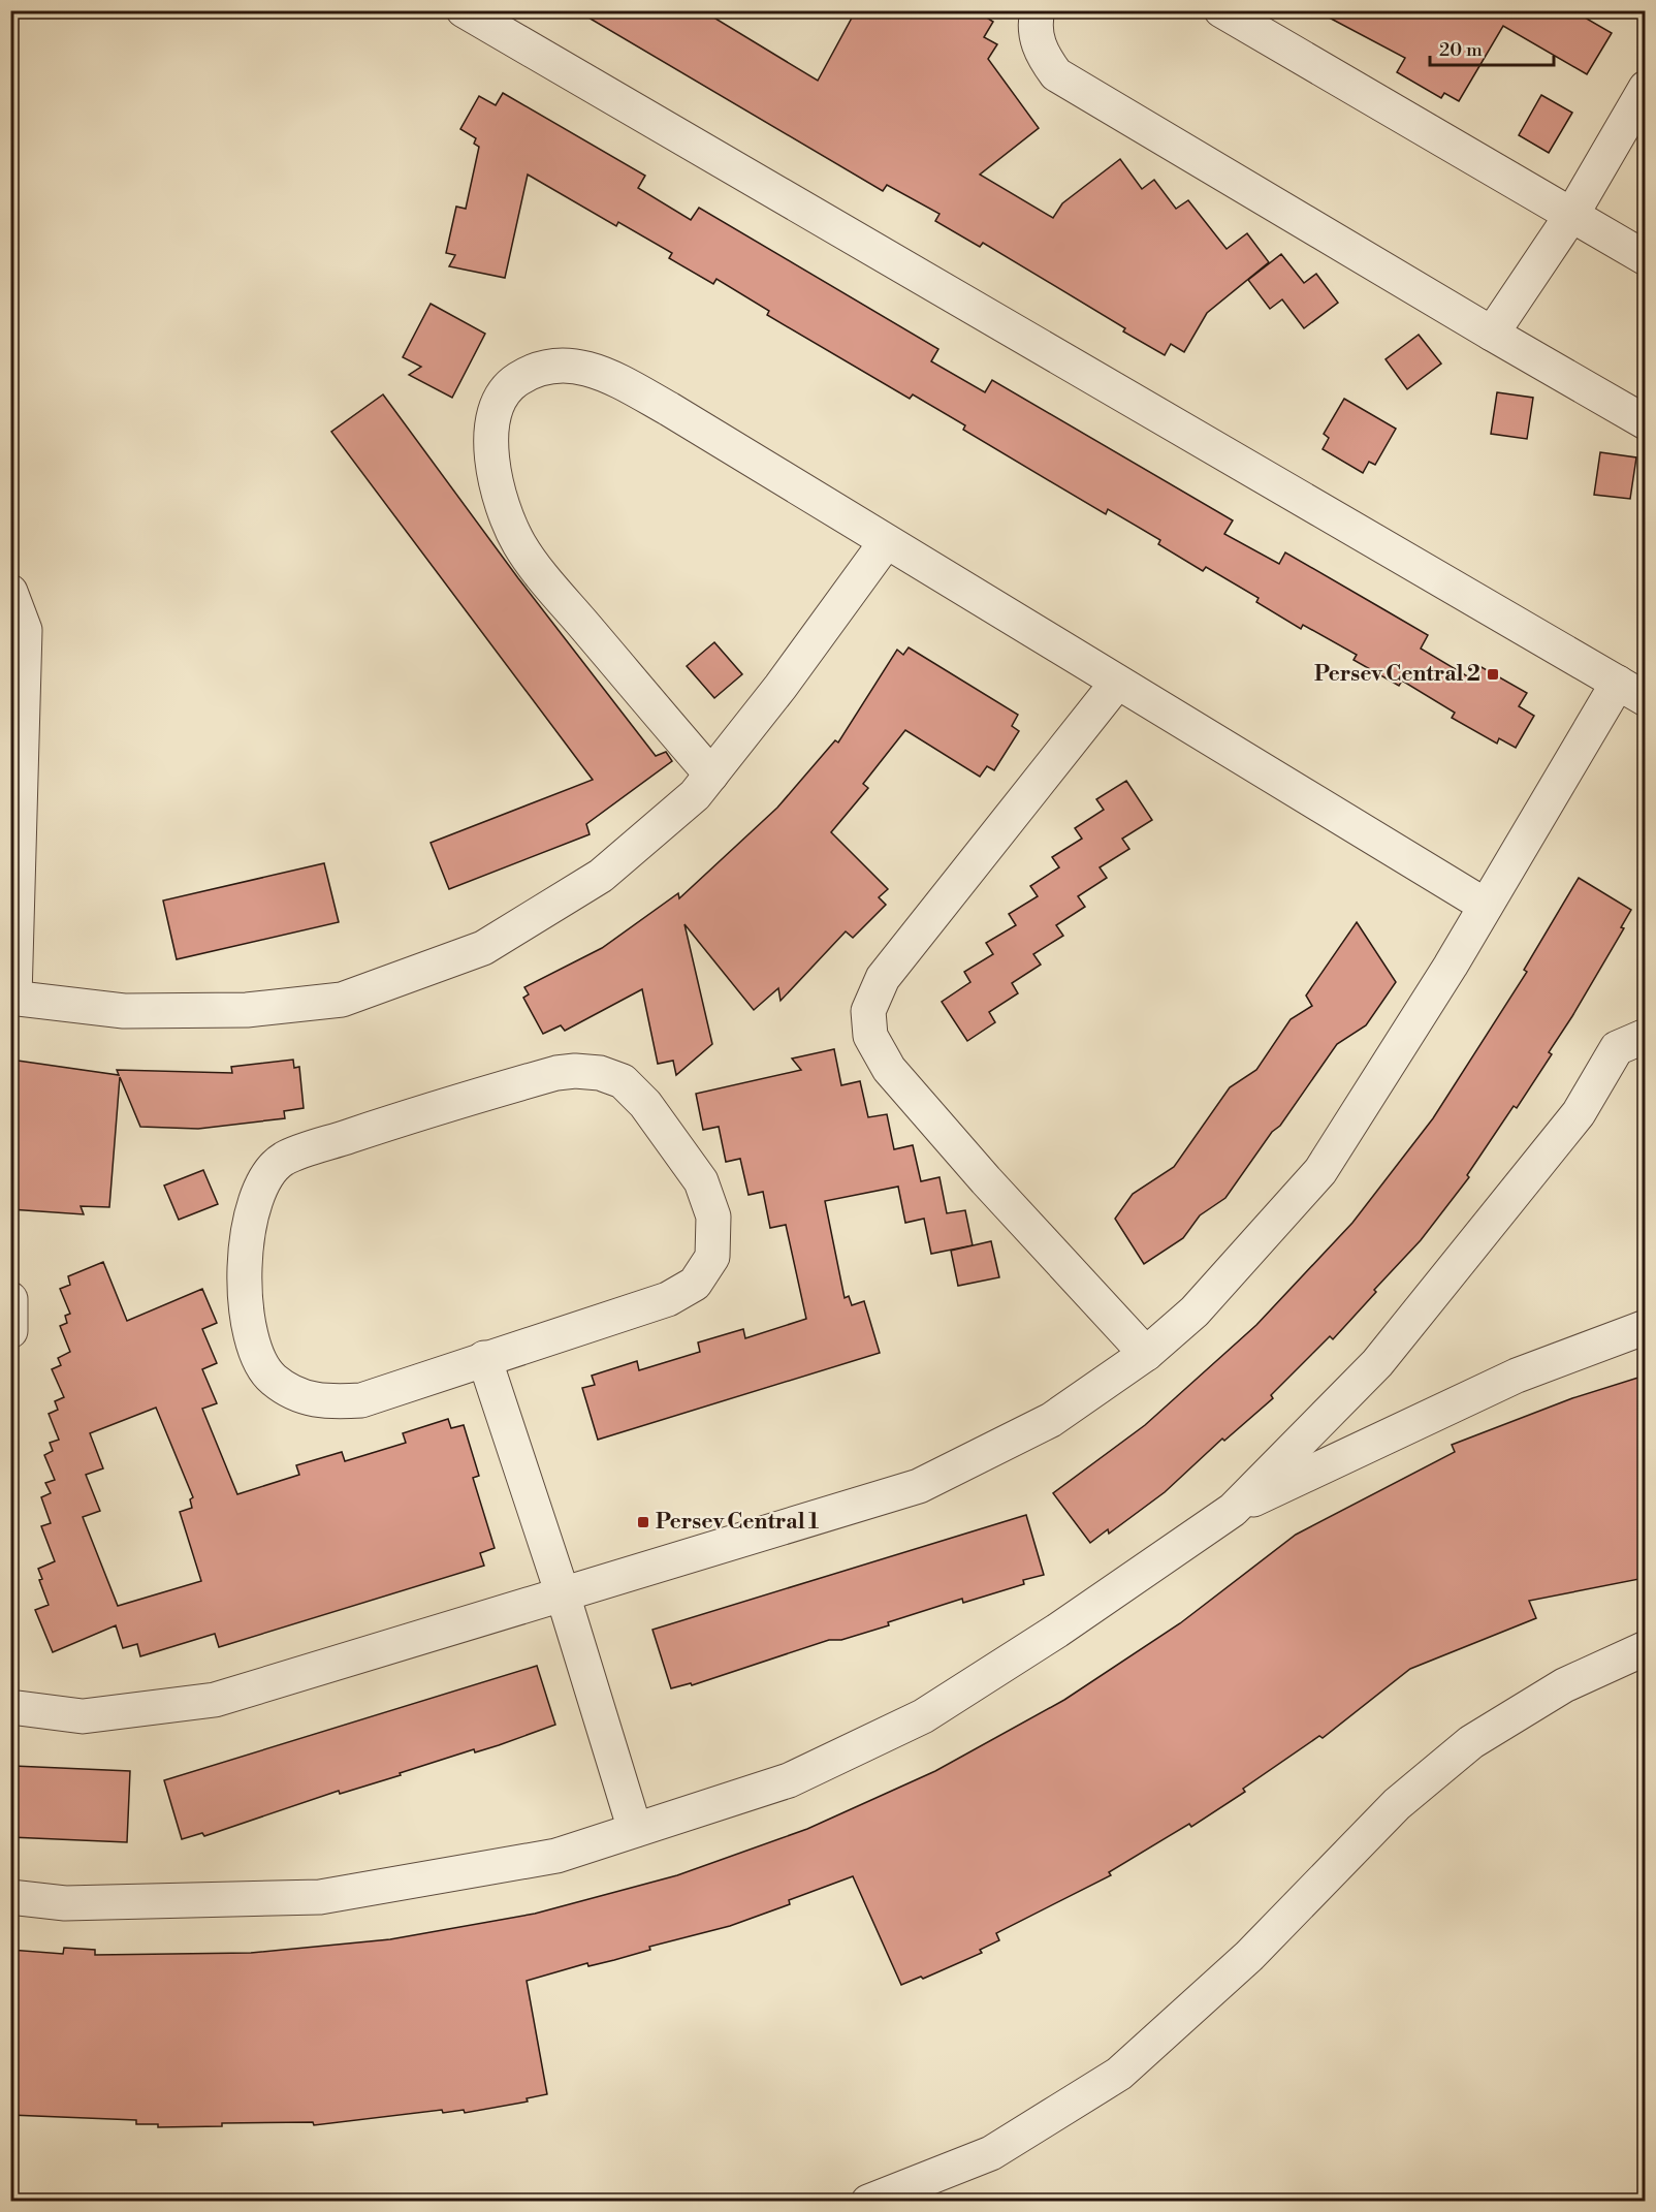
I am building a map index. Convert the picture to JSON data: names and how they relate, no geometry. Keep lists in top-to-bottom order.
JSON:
{
  "places": {
    "transit": ["Persev Central 2", "Persev Central 1"]
  },
  "scale_bar": "20 m"
}
